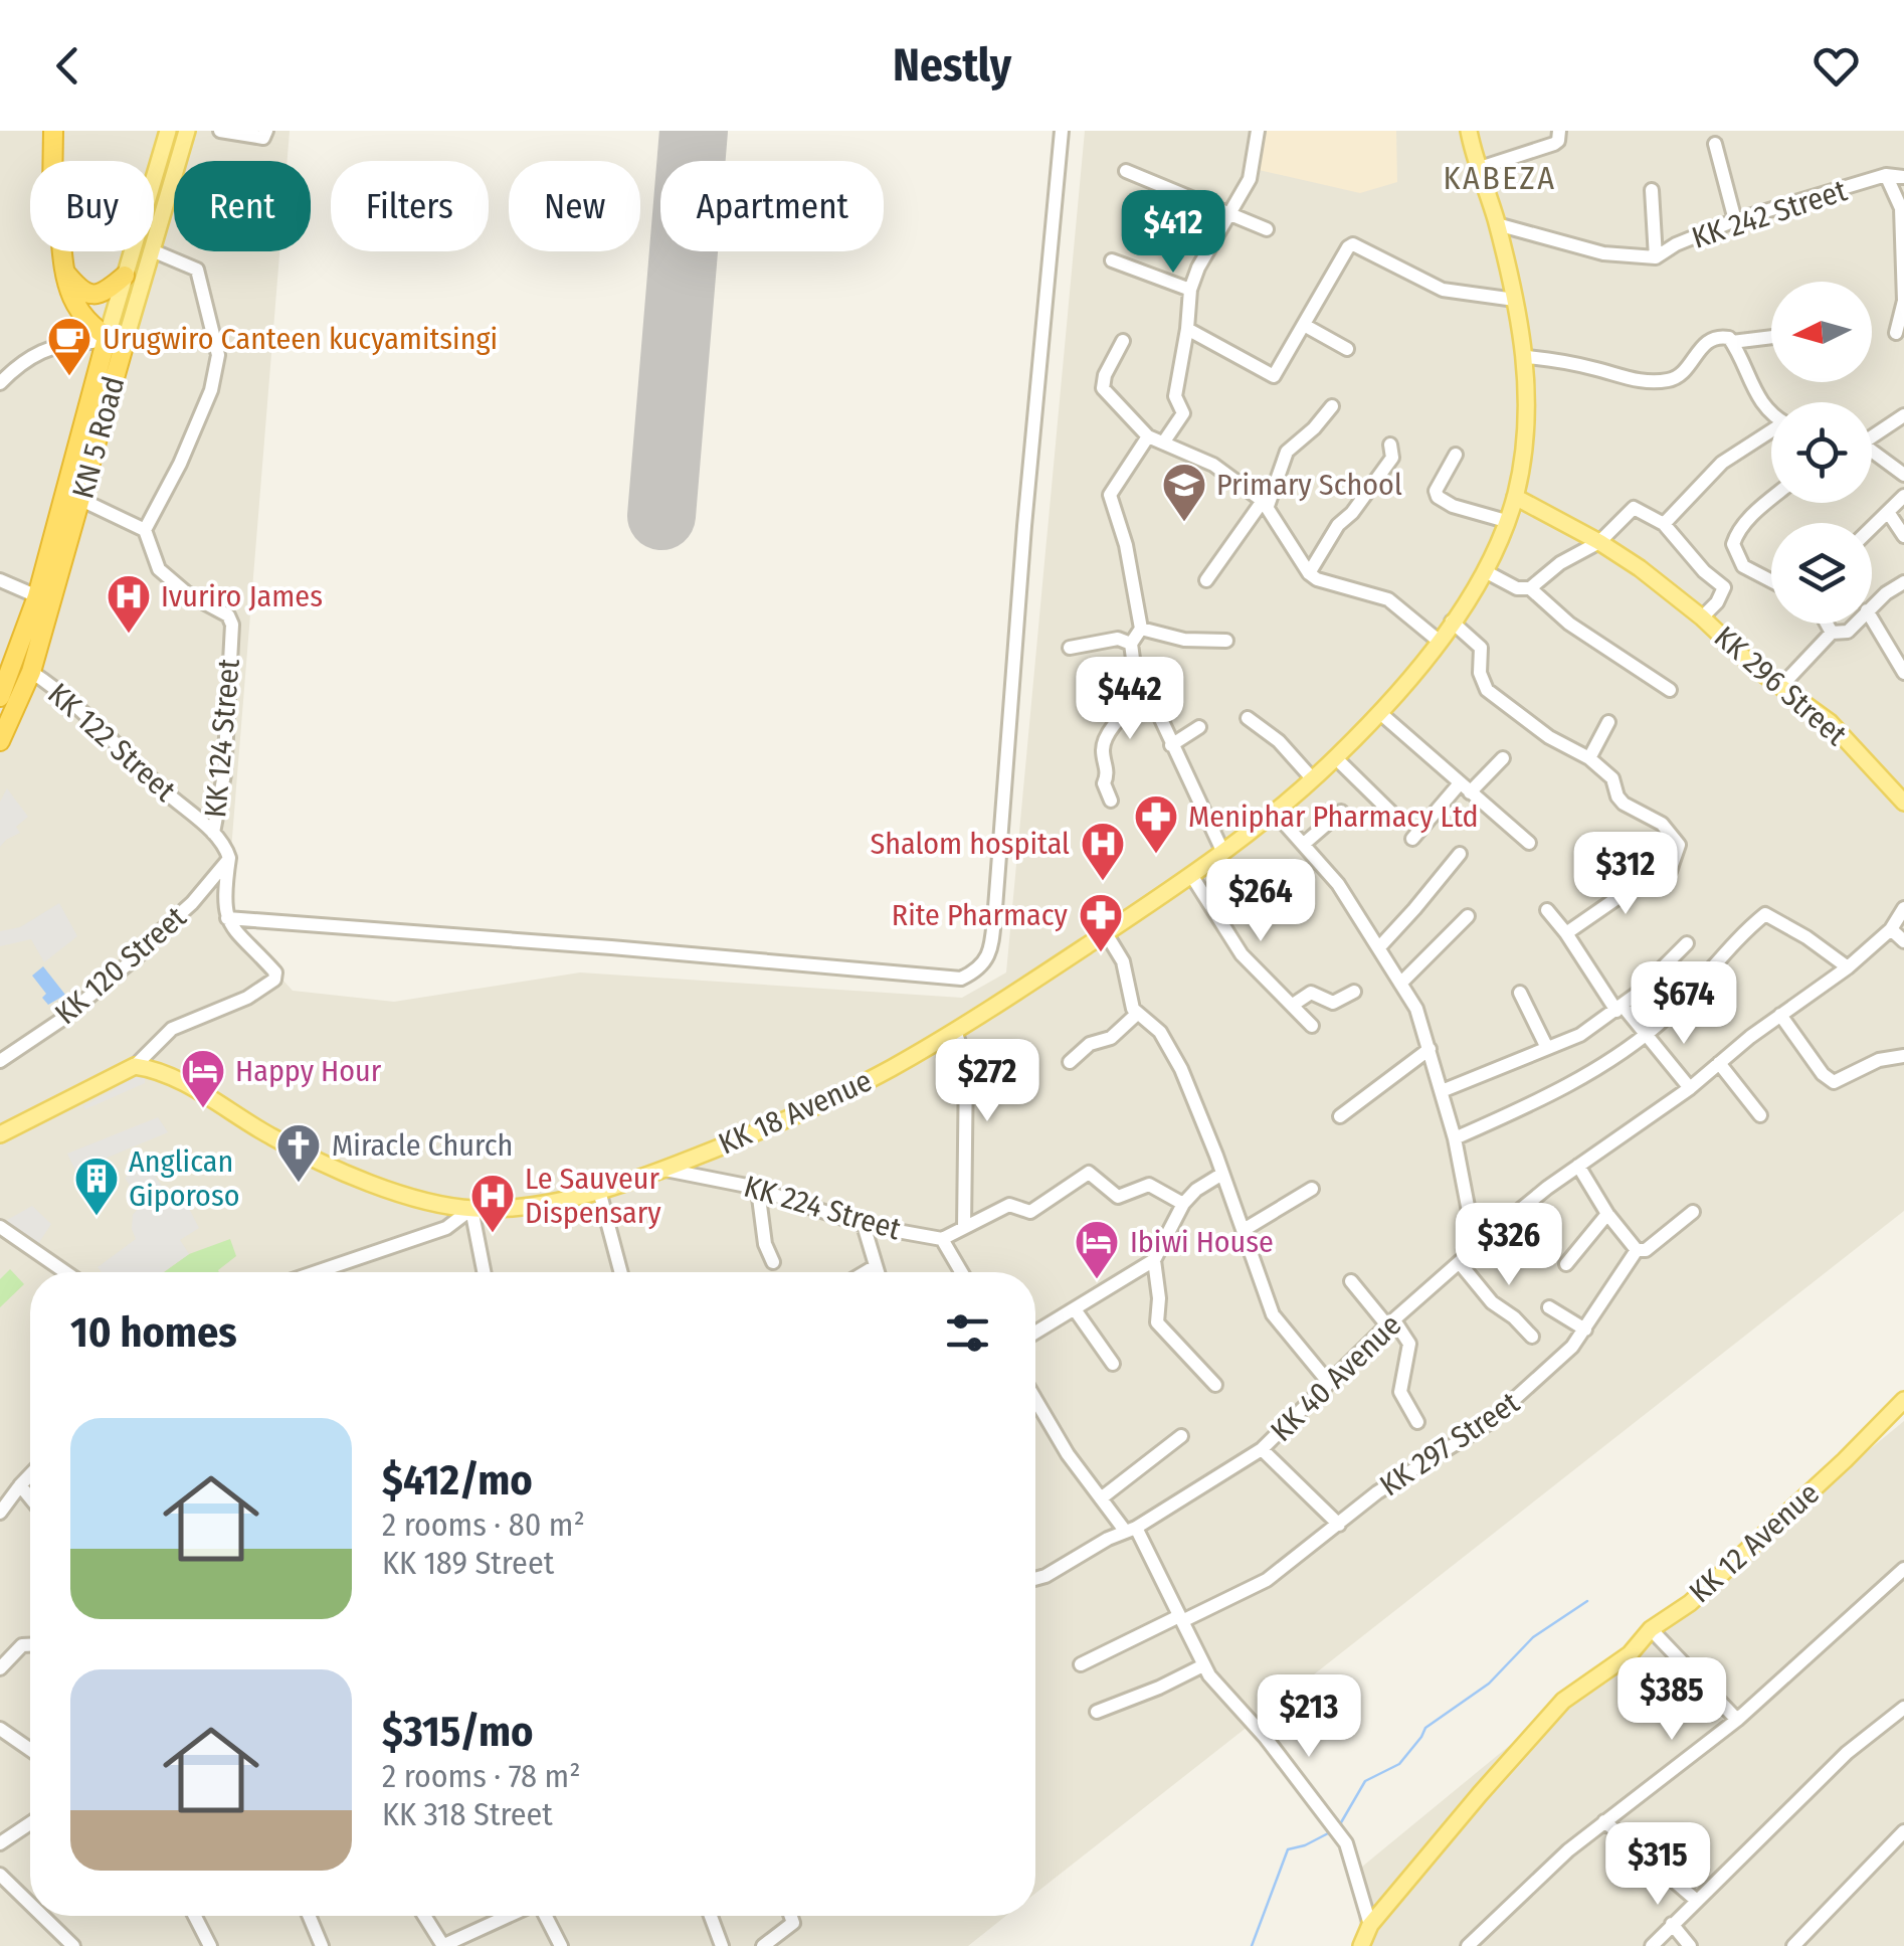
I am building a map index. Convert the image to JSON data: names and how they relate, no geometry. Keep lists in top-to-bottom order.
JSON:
{
  "streets": {
    "highway": ["KN 5 Road"],
    "main road": ["KK 296 Street", "KK 18 Avenue", "KK 12 Avenue"],
    "street": [
      "KK 242 Street",
      "KK 124 Street",
      "KK 122 Street",
      "KK 120 Street",
      "KK 224 Street",
      "KK 40 Avenue",
      "KK 297 Street"
    ]
  },
  "crossings": [
    ["KK 242 Street", "KK 18 Avenue"],
    ["KN 5 Road", "KK 122 Street"],
    ["KK 124 Street", "KK 122 Street"],
    ["KK 122 Street", "KK 120 Street"],
    ["KK 18 Avenue", "KK 224 Street"]
  ],
  "districts": ["KABEZA"],
  "places": {
    "cafe": ["Urugwiro Canteen kucyamitsingi"],
    "school or university": ["Primary School"],
    "hospital": ["Ivuriro James", "Shalom hospital", "Le Sauveur Dispensary"],
    "pharmacy": ["Meniphar Pharmacy Ltd", "Rite Pharmacy"],
    "hotel": ["Happy Hour", "Ibiwi House"],
    "church": ["Miracle Church"],
    "building": ["Anglican Giporoso"]
  },
  "north": "left",
  "page": {
    "header": "Nestly",
    "chip": [
      "Buy",
      "Rent",
      "Filters",
      "New",
      "Apartment"
    ],
    "price": [
      "$412",
      "$442",
      "$312",
      "$264",
      "$674",
      "$272",
      "$326",
      "$385",
      "$213",
      "$315"
    ],
    "heading": "10 homes",
    "list": [
      {
        "name": "$412/mo",
        "note": "2 rooms · 80 m² · KK 189 Street"
      },
      {
        "name": "$315/mo",
        "note": "2 rooms · 78 m² · KK 318 Street"
      }
    ]
  }
}
